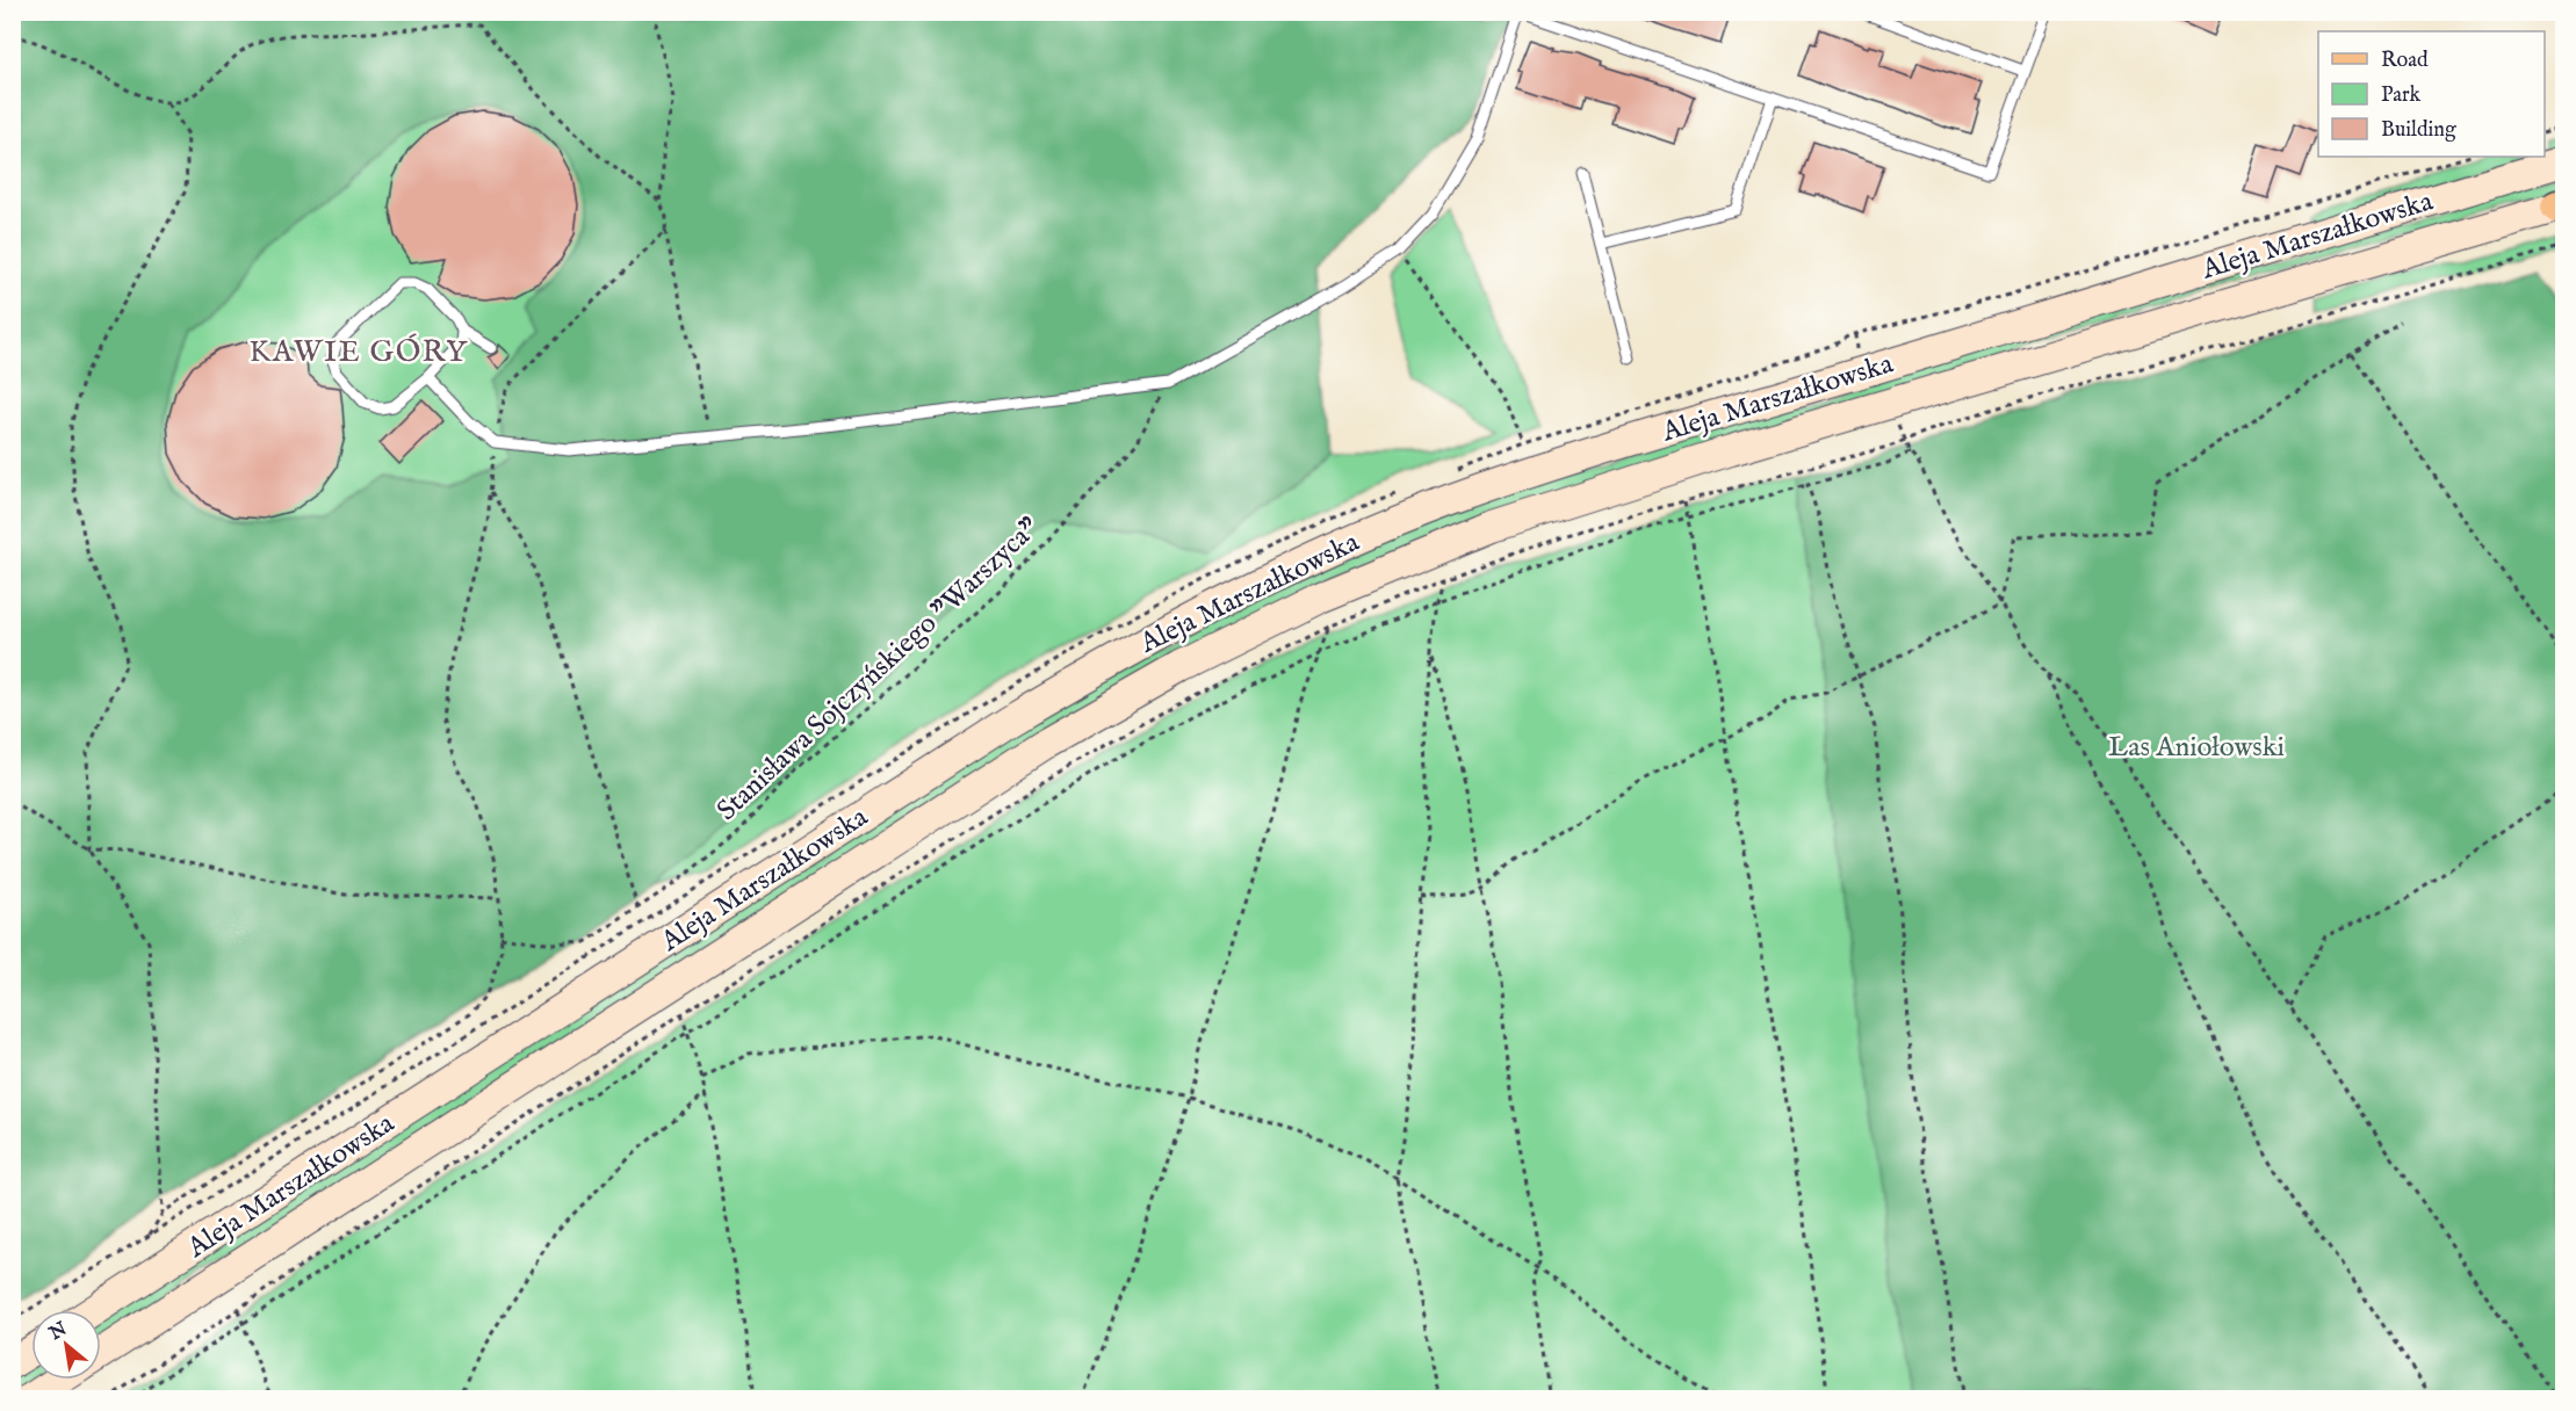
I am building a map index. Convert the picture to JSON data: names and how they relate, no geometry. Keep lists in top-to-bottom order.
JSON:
{
  "streets": {
    "main road": ["Aleja Marszałkowska"],
    "path": ["Stanisława Sojczyńskiego \"Warszyca\""]
  },
  "districts": ["KAWIE GÓRY"],
  "parks": ["Las Aniołowski"],
  "legend": ["Road", "Park", "Building"],
  "north": "top left"
}
